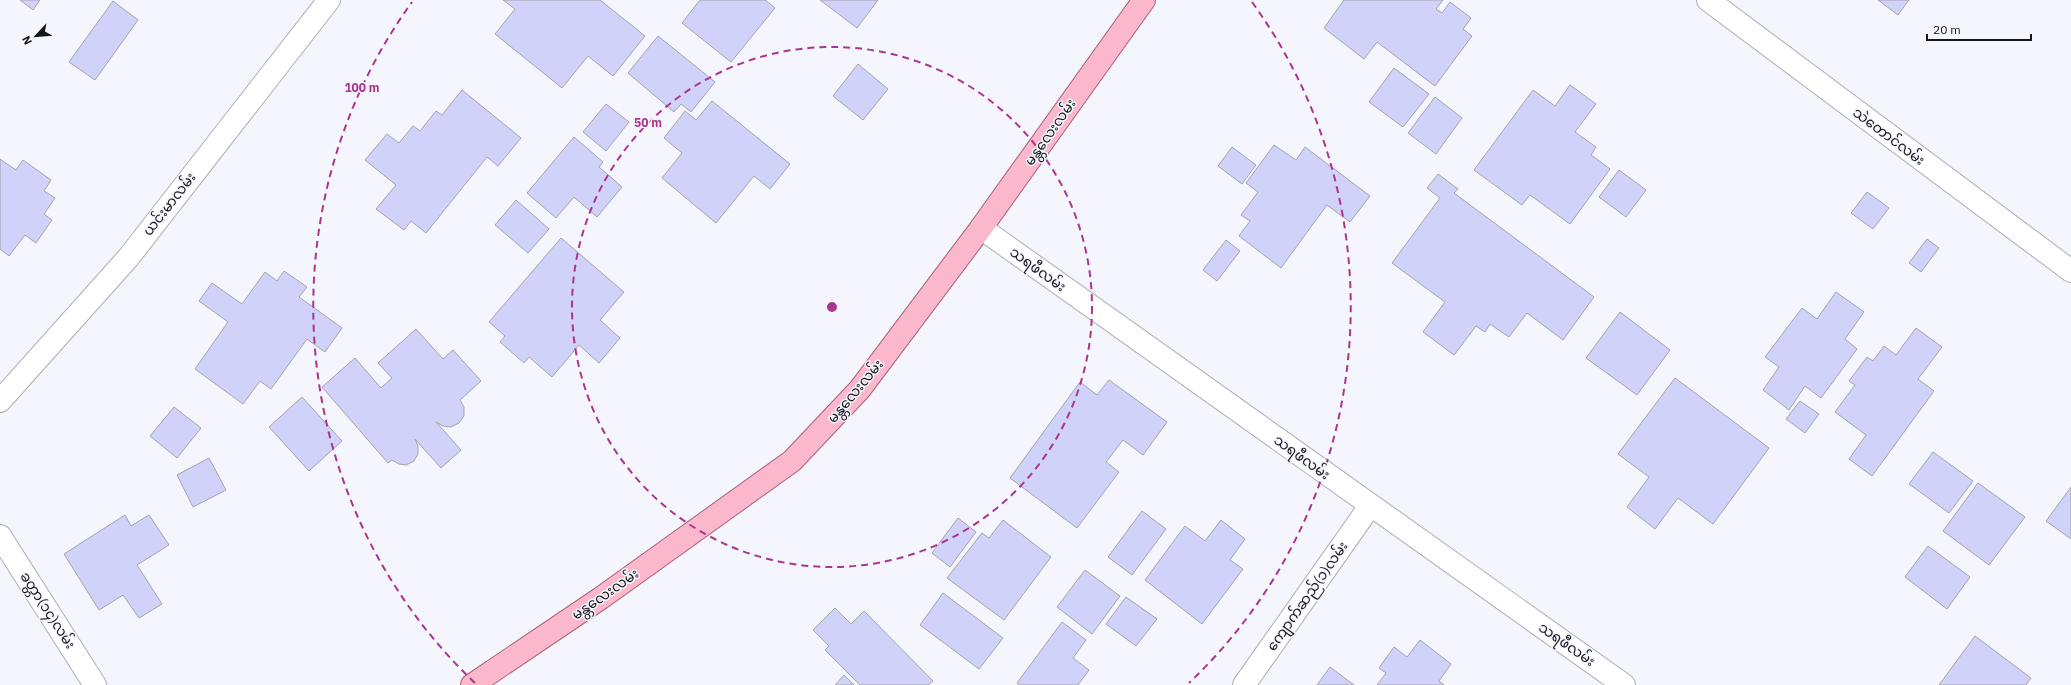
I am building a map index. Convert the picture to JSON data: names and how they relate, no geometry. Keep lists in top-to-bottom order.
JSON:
{
  "streets": {
    "main road": ["မန္တလေးလမ်း"],
    "street": [
      "သဲတောင်လမ်း",
      "ယင်းမာလမ်း",
      "သရဖီလမ်း",
      "ကျောက်ဆည်(၁)လမ်း",
      "ခတ္တာ(၁၄)လမ်း"
    ]
  },
  "crossings": [
    ["မန္တလေးလမ်း", "သရဖီလမ်း"],
    ["သရဖီလမ်း", "ကျောက်ဆည်(၁)လမ်း"]
  ],
  "scale_bar": "20 m",
  "north": "bottom left",
  "rings": ["100 m", "50 m"]
}
